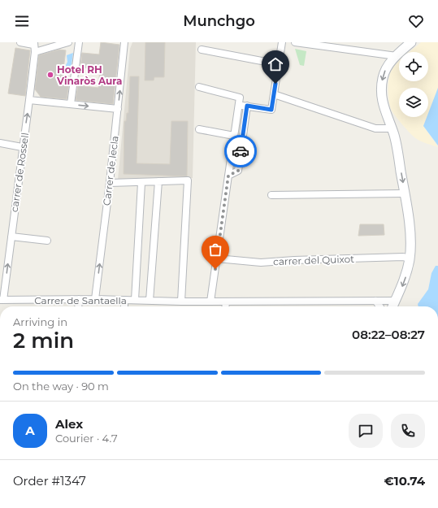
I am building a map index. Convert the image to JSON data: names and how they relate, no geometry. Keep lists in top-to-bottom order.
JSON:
{
  "streets": {
    "street": [
      "Carrer de Iecla",
      "carrer de Rossell",
      "carrer del Quixot",
      "Carrer de Santaella"
    ]
  },
  "crossings": [
    ["Carrer de Iecla", "Carrer de Santaella"],
    ["carrer de Rossell", "Carrer de Santaella"]
  ],
  "one_way": ["carrer de Rossell"],
  "places": ["Hotel RH Vinaròs Aura"],
  "page": {
    "header": "Munchgo",
    "heading": ["2 min", "Arriving in", "08:22–08:27"],
    "panel": [
      "Alex",
      "Courier · 4.7",
      "Order #1347",
      "€10.74"
    ],
    "bar": "On the way · 90 m",
    "round": "A"
  }
}
